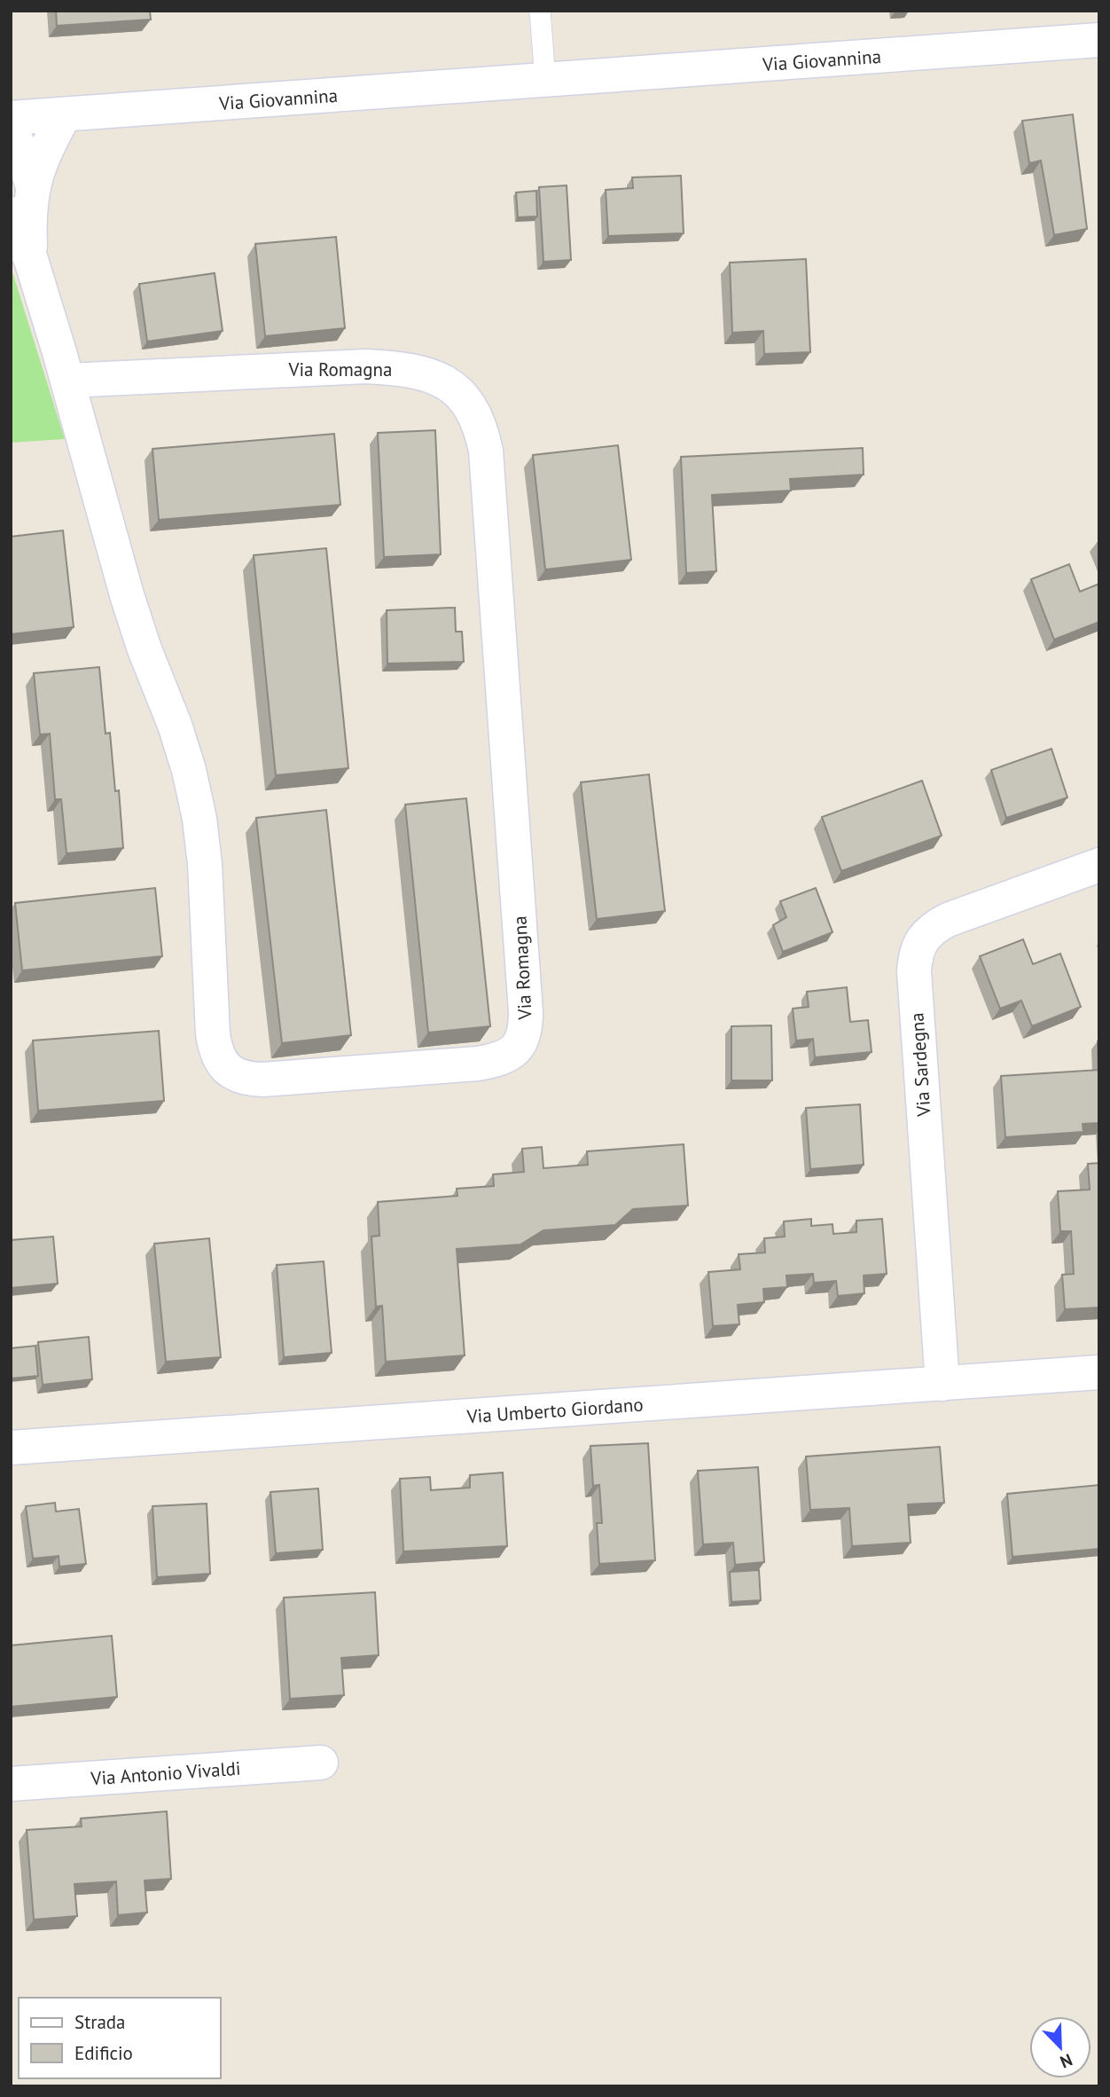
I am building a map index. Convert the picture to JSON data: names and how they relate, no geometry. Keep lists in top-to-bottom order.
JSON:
{
  "streets": {
    "street": [
      "Via Giovannina",
      "Via Romagna",
      "Via Sardegna",
      "Via Umberto Giordano",
      "Via Antonio Vivaldi"
    ]
  },
  "crossings": [
    ["Via Giovannina", "Via Romagna"],
    ["Via Sardegna", "Via Umberto Giordano"]
  ],
  "legend": ["Strada", "Edificio"],
  "north": "bottom right"
}
